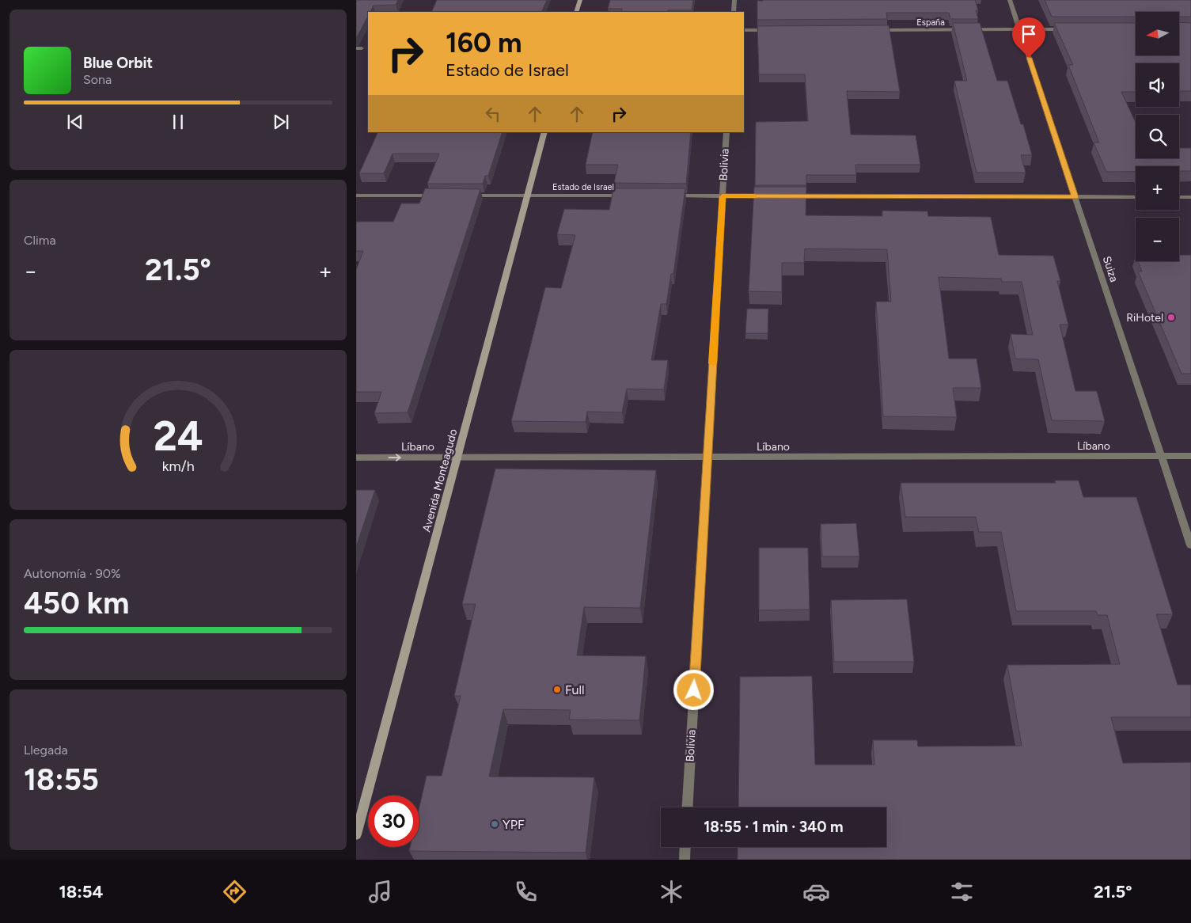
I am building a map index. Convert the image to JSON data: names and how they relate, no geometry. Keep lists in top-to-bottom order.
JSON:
{
  "streets": {
    "main road": ["Avenida Monteagudo"],
    "street": [
      "España",
      "Bolivia",
      "Estado de Israel",
      "Suiza",
      "Líbano"
    ]
  },
  "crossings": [
    ["España", "Suiza"],
    ["Bolivia", "Líbano"],
    ["Estado de Israel", "Avenida Monteagudo"],
    ["Suiza", "Líbano"],
    ["Líbano", "Avenida Monteagudo"]
  ],
  "places": ["RiHotel", "Full", "YPF"],
  "north": "left",
  "page": {
    "map_buttons": ["+", "−"],
    "turn": ["160 m", "Estado de Israel"],
    "song": ["Blue Orbit", "Sona"],
    "tile": [
      "Clima",
      ["Autonomía · 90%", "450 km"],
      ["Llegada", "18:55"]
    ],
    "heat": ["−", "21.5°", "+"],
    "limit": "30",
    "trip": "18:55 · 1 min · 340 m",
    "tabs": ["18:54", "21.5°"],
    "gauge": ["24", "km/h"]
  }
}
